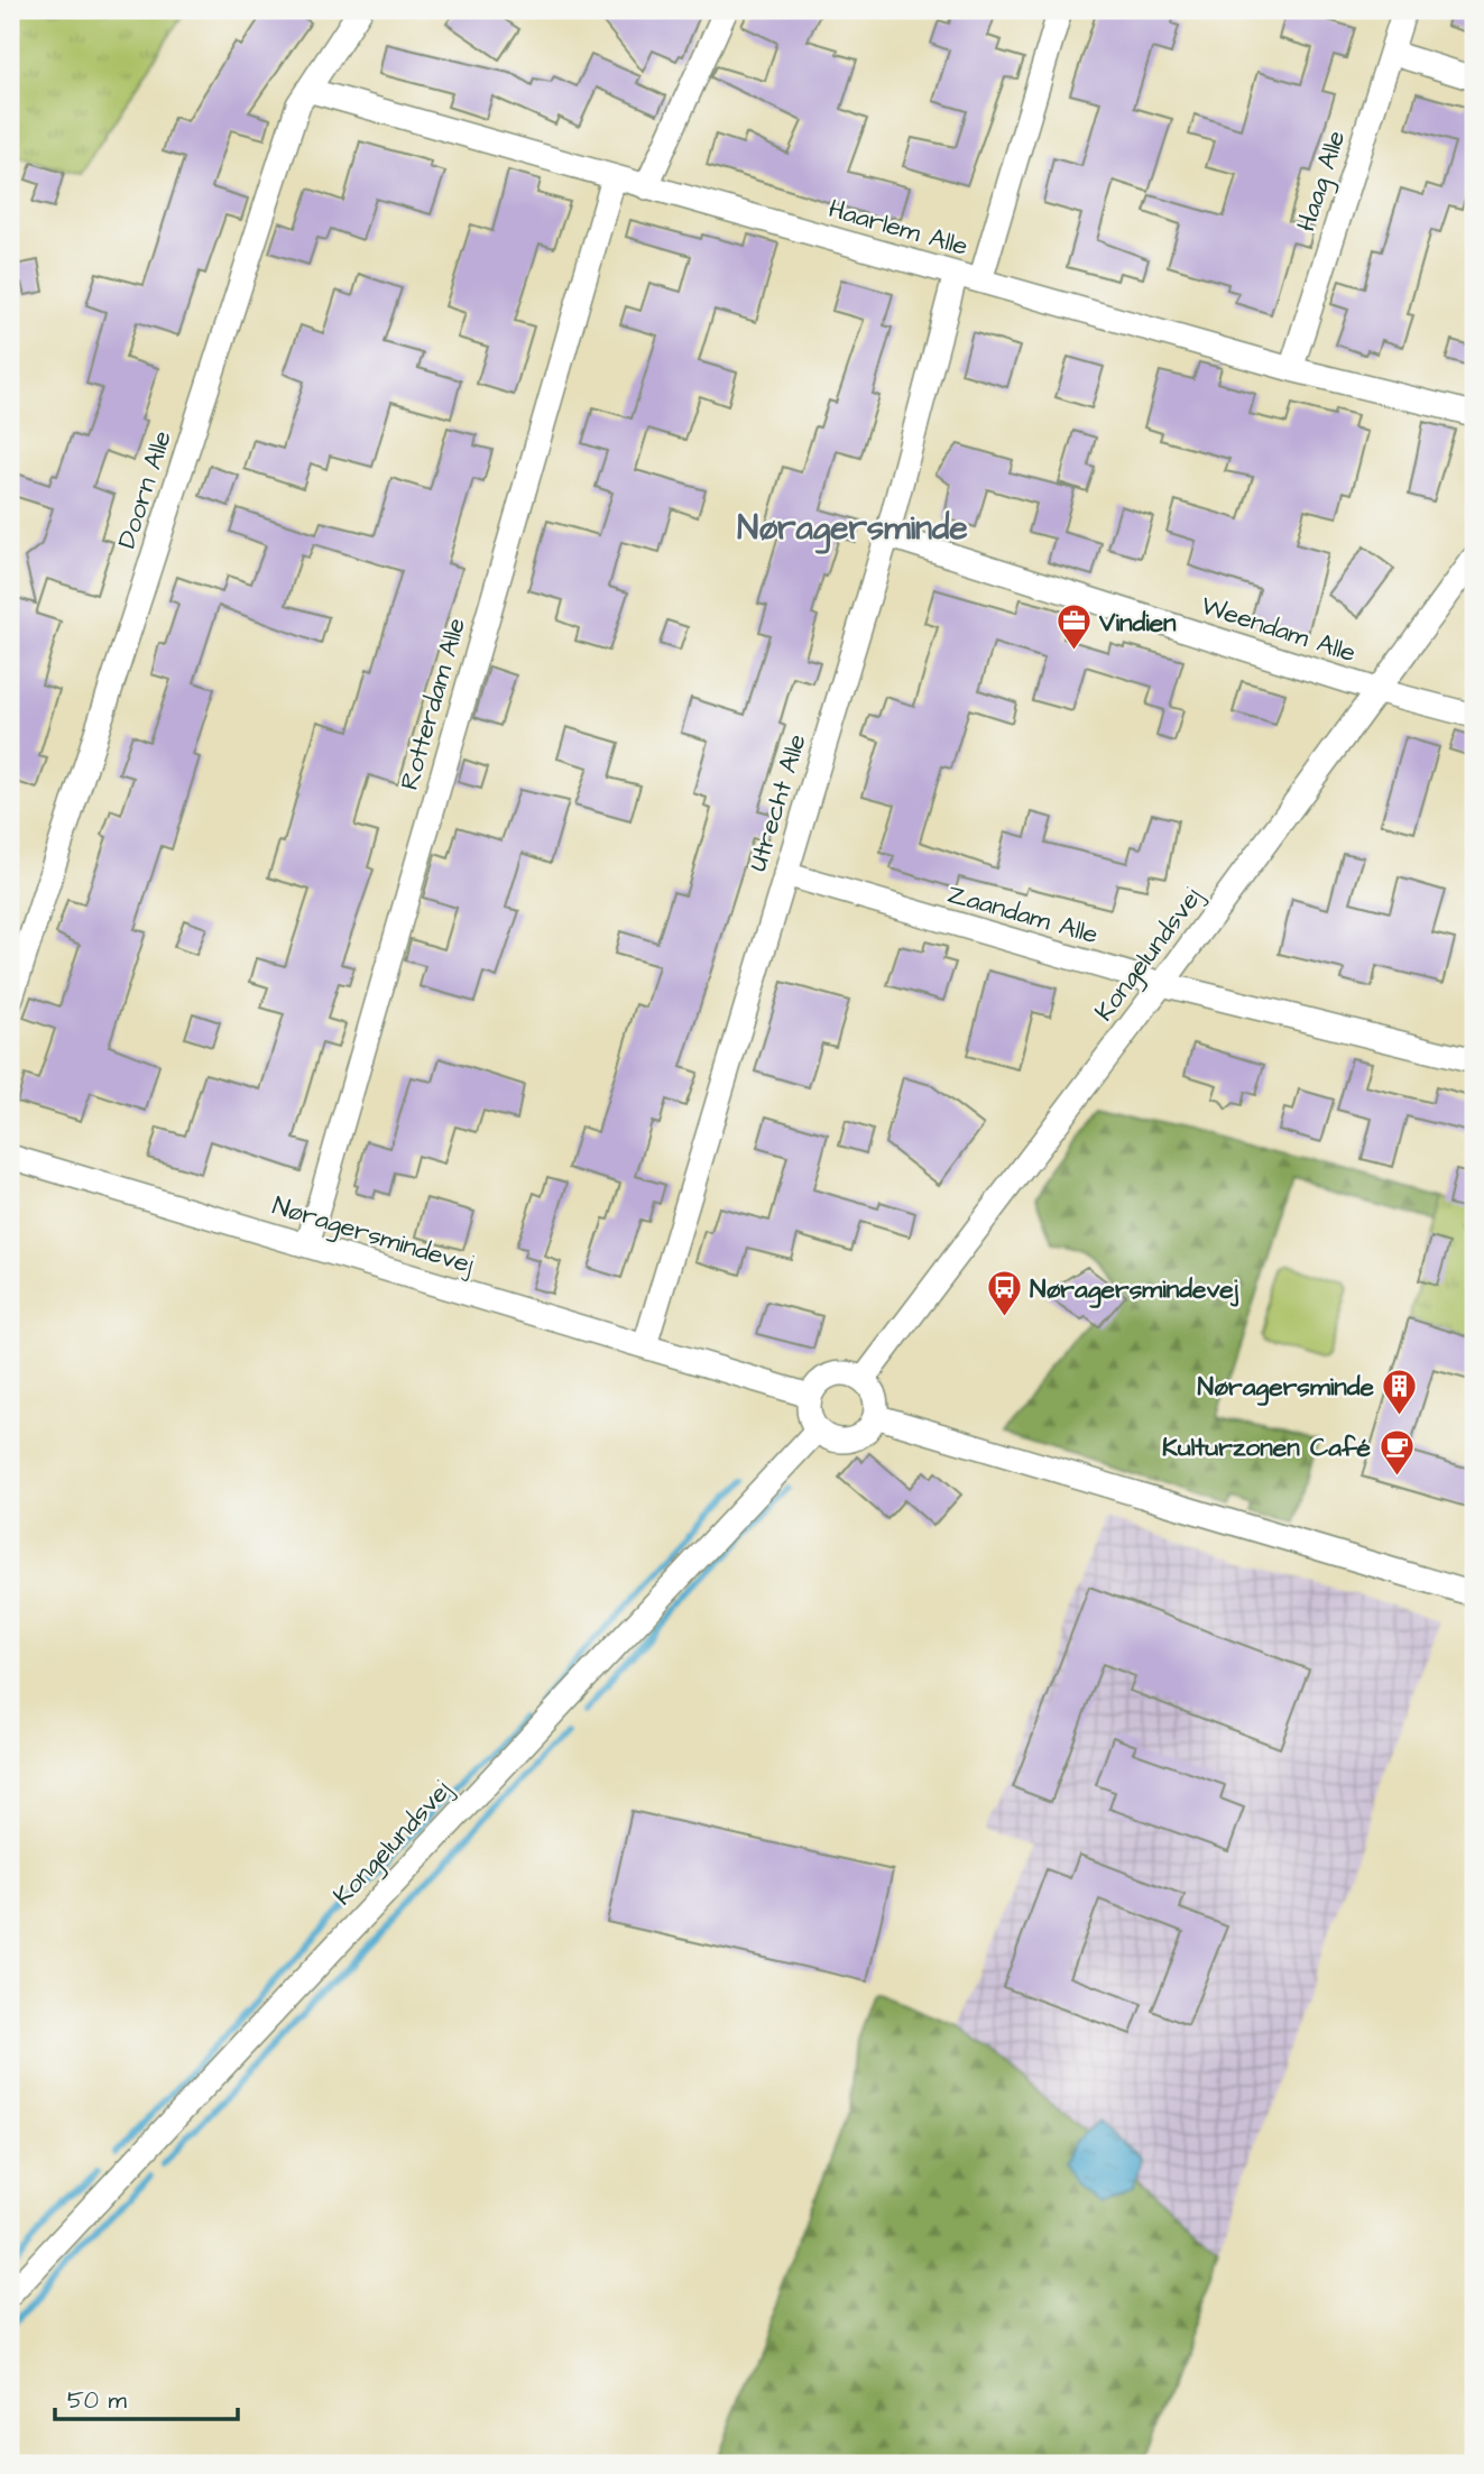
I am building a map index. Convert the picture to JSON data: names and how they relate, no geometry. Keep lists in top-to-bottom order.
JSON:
{
  "streets": {
    "street": [
      "Haag Alle",
      "Haarlem Alle",
      "Doorn Alle",
      "Weendam Alle",
      "Rotterdam Alle",
      "Utrecht Alle",
      "Zaandam Alle",
      "Kongelundsvej",
      "Nøragersmindevej"
    ]
  },
  "crossings": [
    ["Haag Alle", "Haarlem Alle"],
    ["Haarlem Alle", "Doorn Alle"],
    ["Haarlem Alle", "Rotterdam Alle"],
    ["Haarlem Alle", "Utrecht Alle"],
    ["Weendam Alle", "Utrecht Alle"],
    ["Weendam Alle", "Kongelundsvej"],
    ["Rotterdam Alle", "Nøragersmindevej"],
    ["Utrecht Alle", "Zaandam Alle"],
    ["Utrecht Alle", "Nøragersmindevej"],
    ["Zaandam Alle", "Kongelundsvej"],
    ["Kongelundsvej", "Nøragersmindevej"]
  ],
  "districts": ["Nøragersminde"],
  "places": {
    "office": ["Vindien"],
    "bus stop": ["Nøragersmindevej"],
    "building": ["Nøragersminde"],
    "cafe": ["Kulturzonen Café"]
  },
  "scale_bar": "50 m"
}
